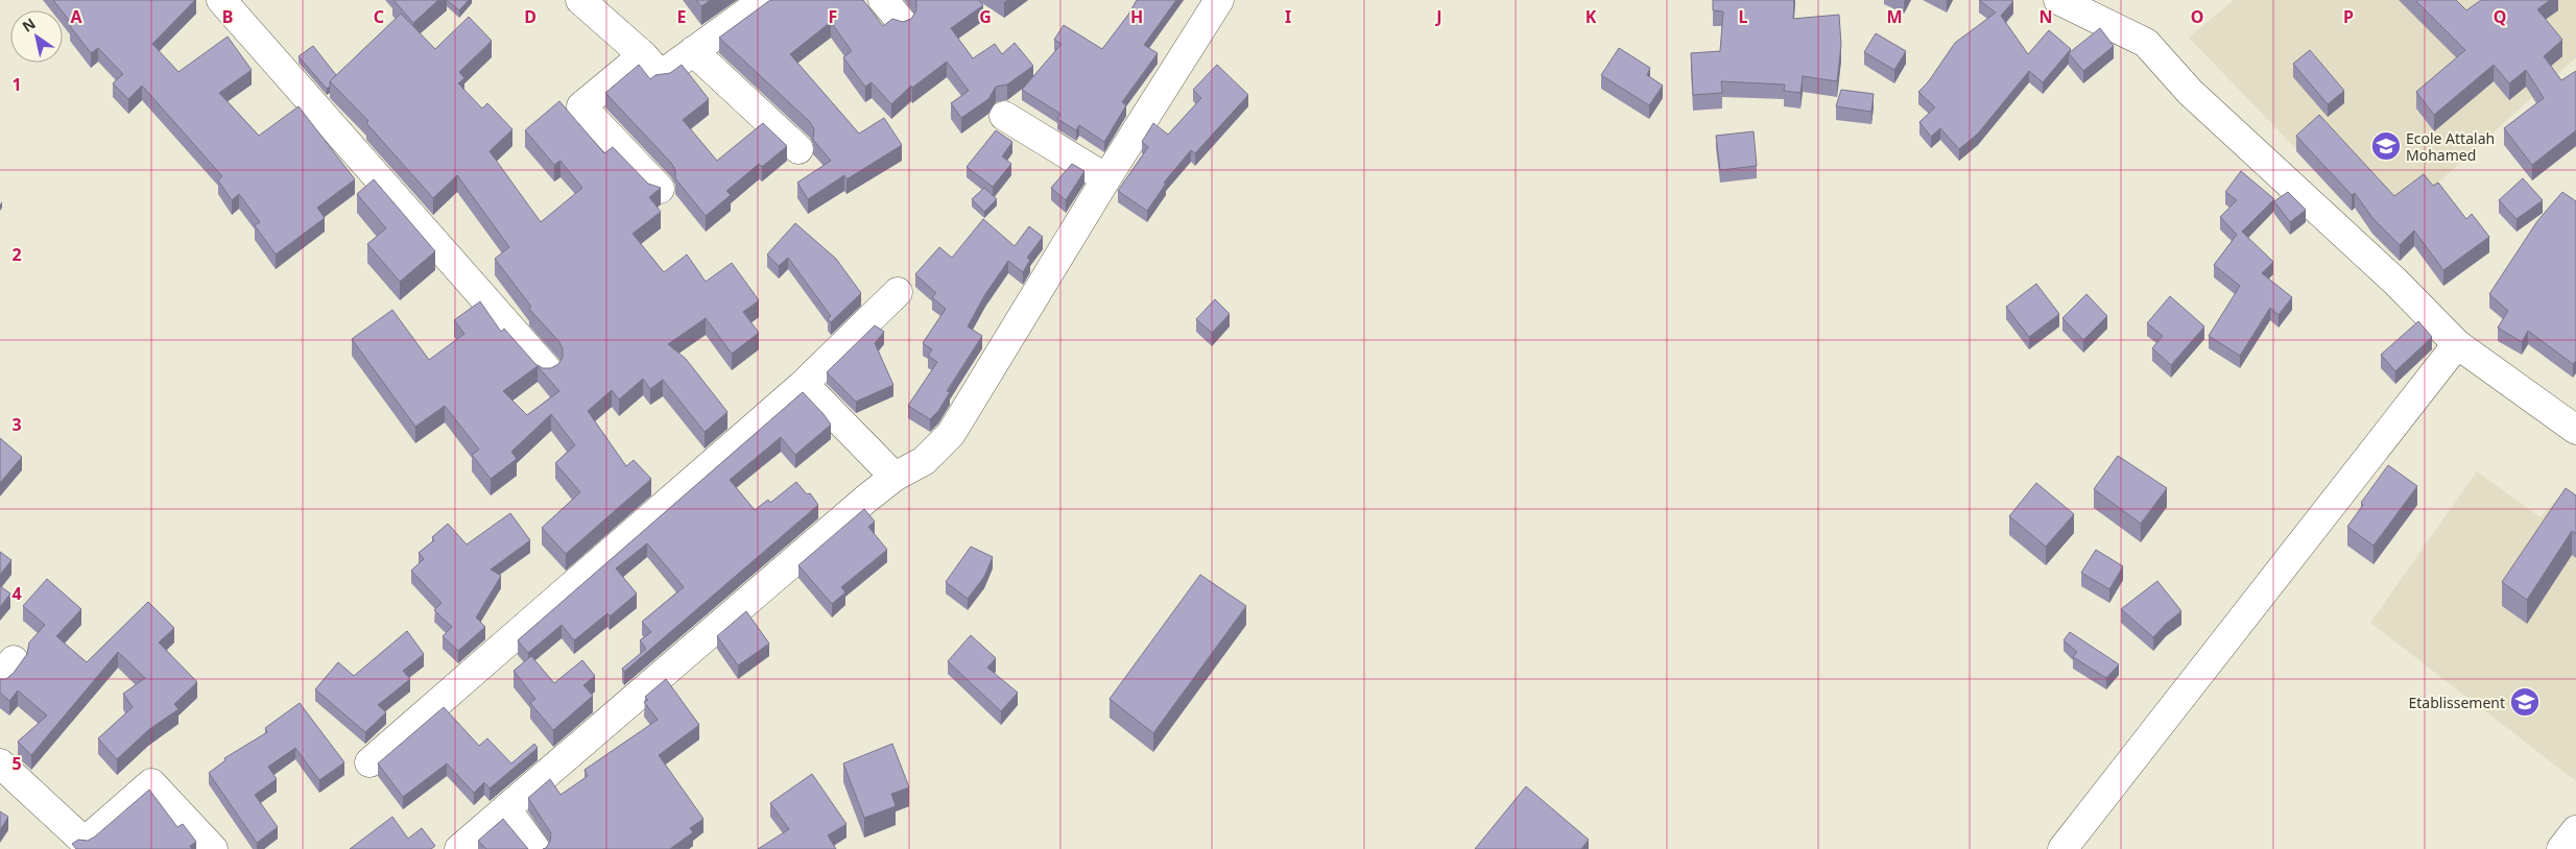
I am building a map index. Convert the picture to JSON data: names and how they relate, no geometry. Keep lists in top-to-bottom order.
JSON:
{
  "places": {
    "school or university": ["Ecole Attalah Mohamed", "Etablissement"]
  },
  "north": "top left",
  "grid": {
    "columns": [
      "A",
      "B",
      "C",
      "D",
      "E",
      "F",
      "G",
      "H",
      "I",
      "J",
      "K",
      "L",
      "M",
      "N",
      "O",
      "P",
      "Q"
    ],
    "rows": [
      "1",
      "2",
      "3",
      "4",
      "5"
    ]
  }
}
